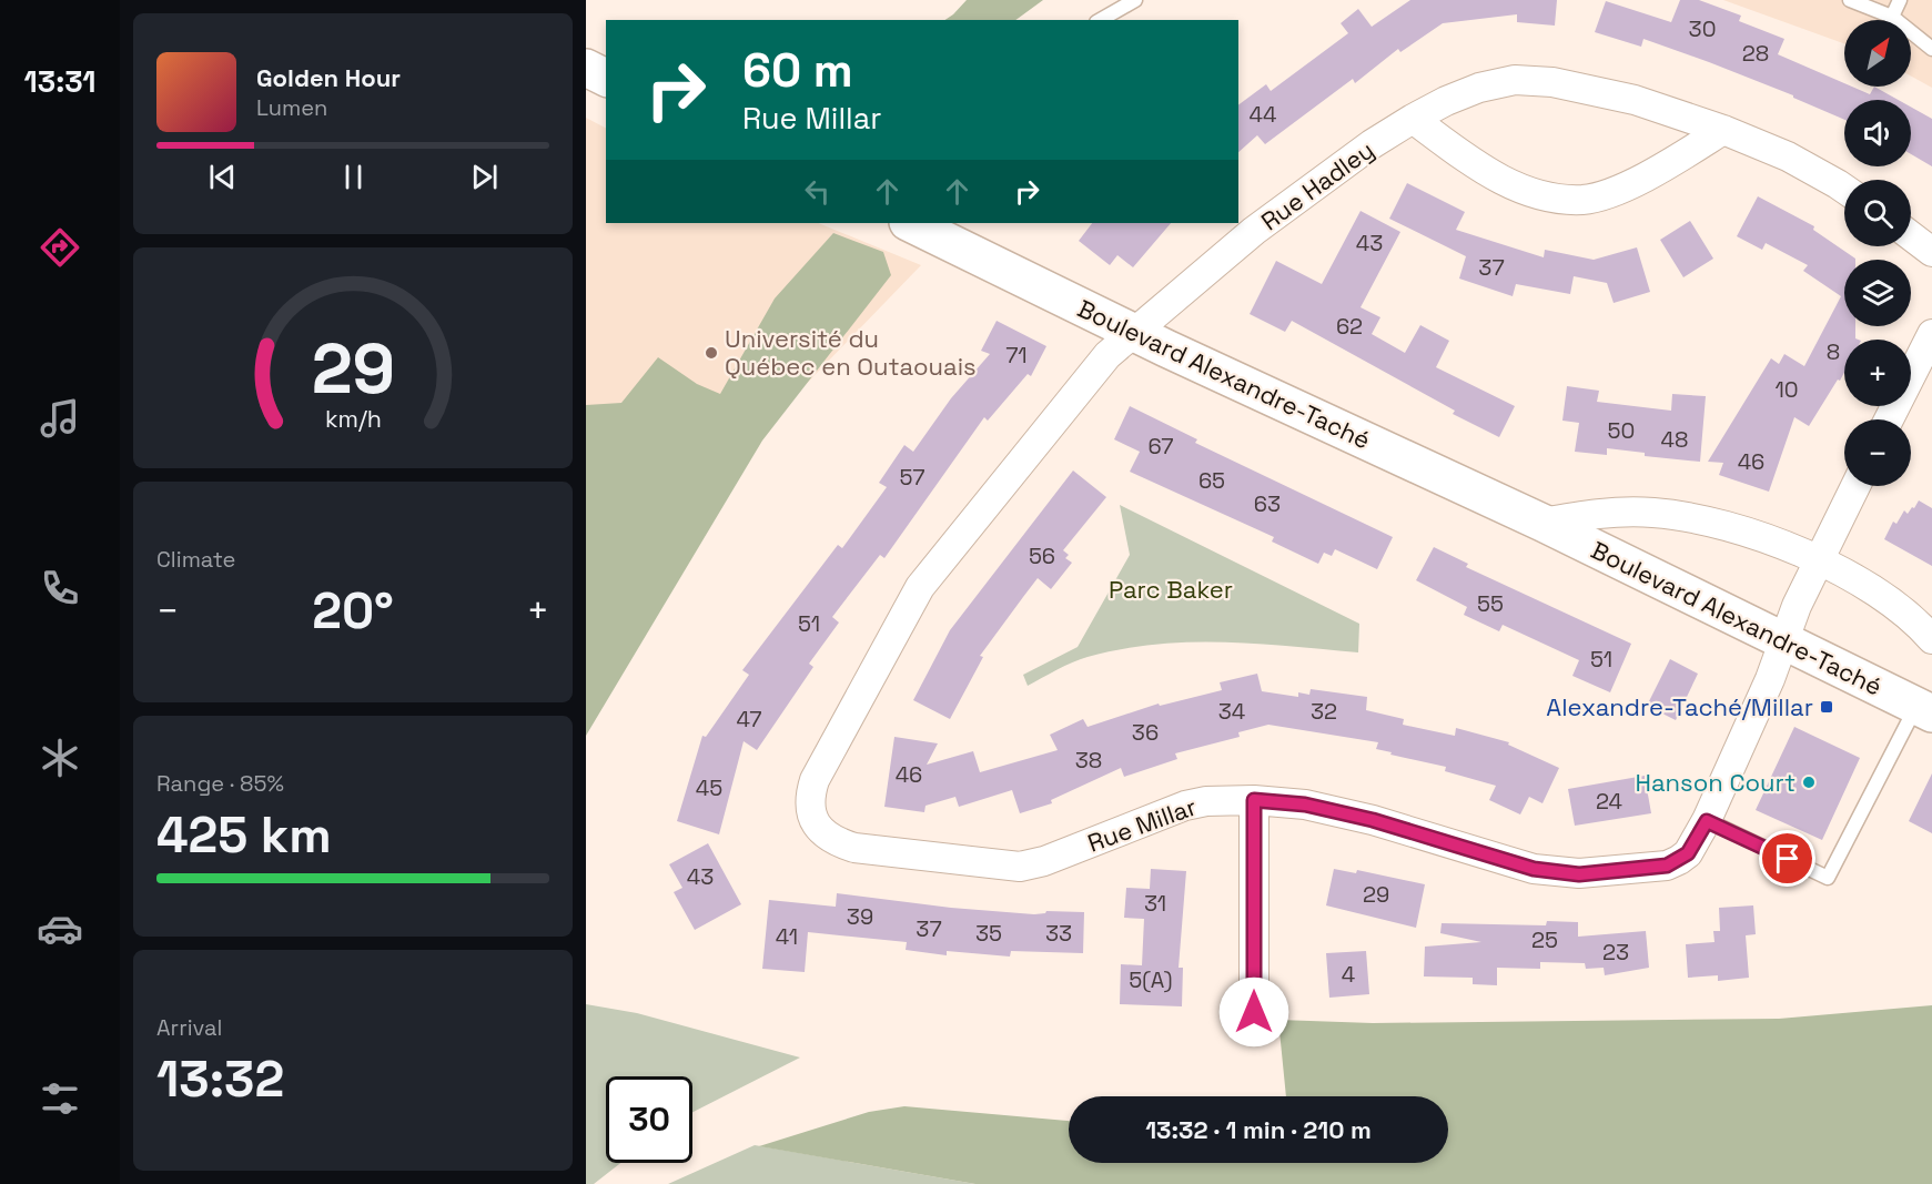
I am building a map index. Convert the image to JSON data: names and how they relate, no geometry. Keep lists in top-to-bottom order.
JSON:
{
  "streets": {
    "main road": ["Boulevard Alexandre-Taché"],
    "street": ["Rue Hadley", "Rue Millar"]
  },
  "crossings": [
    ["Rue Hadley", "Boulevard Alexandre-Taché"],
    ["Rue Hadley", "Rue Millar"],
    ["Boulevard Alexandre-Taché", "Rue Millar"]
  ],
  "parks": ["Parc Baker"],
  "places": {
    "other": ["Université du Québec en Outaouais", "Hanson Court"],
    "transit": ["Alexandre-Taché/Millar"]
  },
  "house_numbers": [
    "30",
    "28",
    "44",
    "43",
    "37",
    "62",
    "8",
    "71",
    "10",
    "50",
    "48",
    "67",
    "46",
    "57",
    "65",
    "63",
    "56",
    "55",
    "51",
    "51",
    "34",
    "32",
    "47",
    "36",
    "38",
    "46",
    "45",
    "24",
    "43",
    "29",
    "31",
    "39",
    "37",
    "35",
    "33",
    "41",
    "25",
    "23",
    "4",
    "5(A)"
  ],
  "north": "top right",
  "page": {
    "tabs": "13:31",
    "map_buttons": ["+", "−"],
    "turn": ["60 m", "Rue Millar"],
    "song": ["Golden Hour", "Lumen"],
    "tile": [
      "Climate",
      ["Range · 85%", "425 km"],
      ["Arrival", "13:32"]
    ],
    "heat": ["−", "20°", "+"],
    "limit": "30",
    "trip": "13:32 · 1 min · 210 m",
    "gauge": ["29", "km/h"]
  }
}
